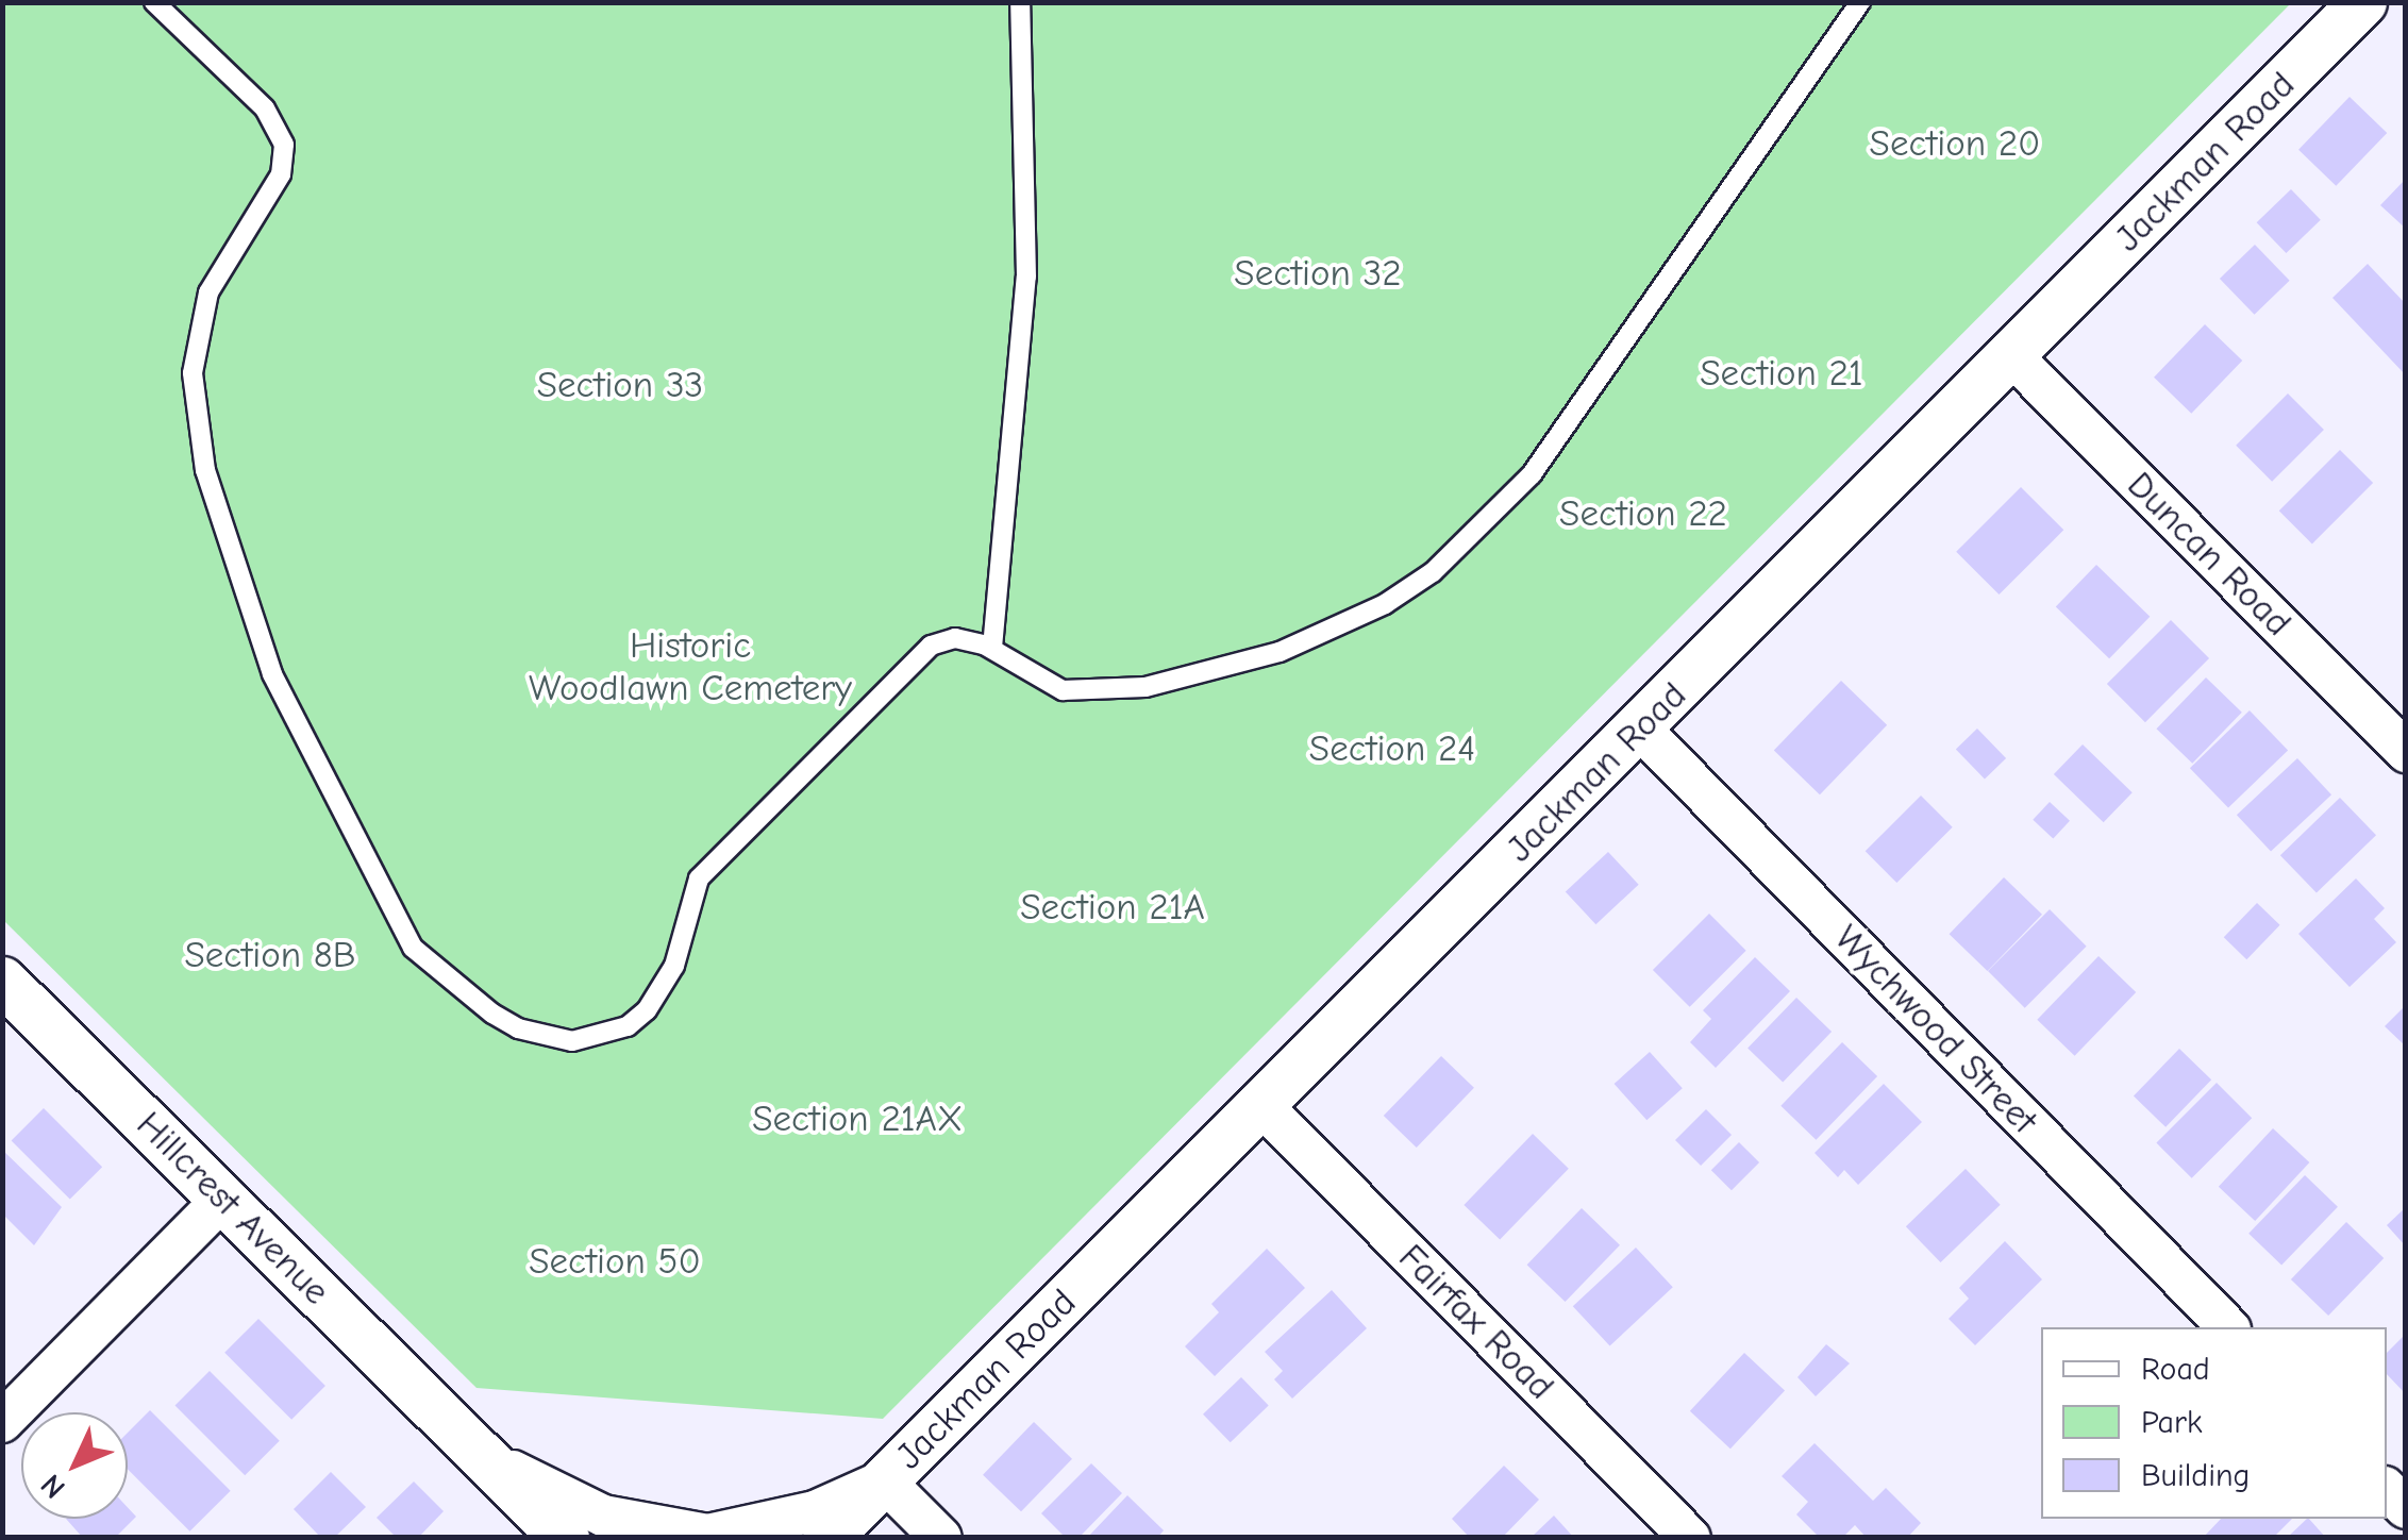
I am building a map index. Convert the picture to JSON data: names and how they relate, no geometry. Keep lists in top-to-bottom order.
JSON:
{
  "streets": {
    "street": [
      "Jackman Road",
      "Duncan Road",
      "Wychwood Street",
      "Hillcrest Avenue",
      "Fairfax Road"
    ]
  },
  "crossings": [
    ["Jackman Road", "Duncan Road"],
    ["Jackman Road", "Wychwood Street"],
    ["Jackman Road", "Hillcrest Avenue"],
    ["Jackman Road", "Fairfax Road"]
  ],
  "parks": [
    "Section 20",
    "Section 32",
    "Section 21",
    "Section 33",
    "Section 22",
    "Historic Woodlawn Cemetery",
    "Section 24",
    "Section 21A",
    "Section 8B",
    "Section 21AX",
    "Section 50"
  ],
  "legend": ["Road", "Park", "Building"],
  "north": "bottom left"
}
